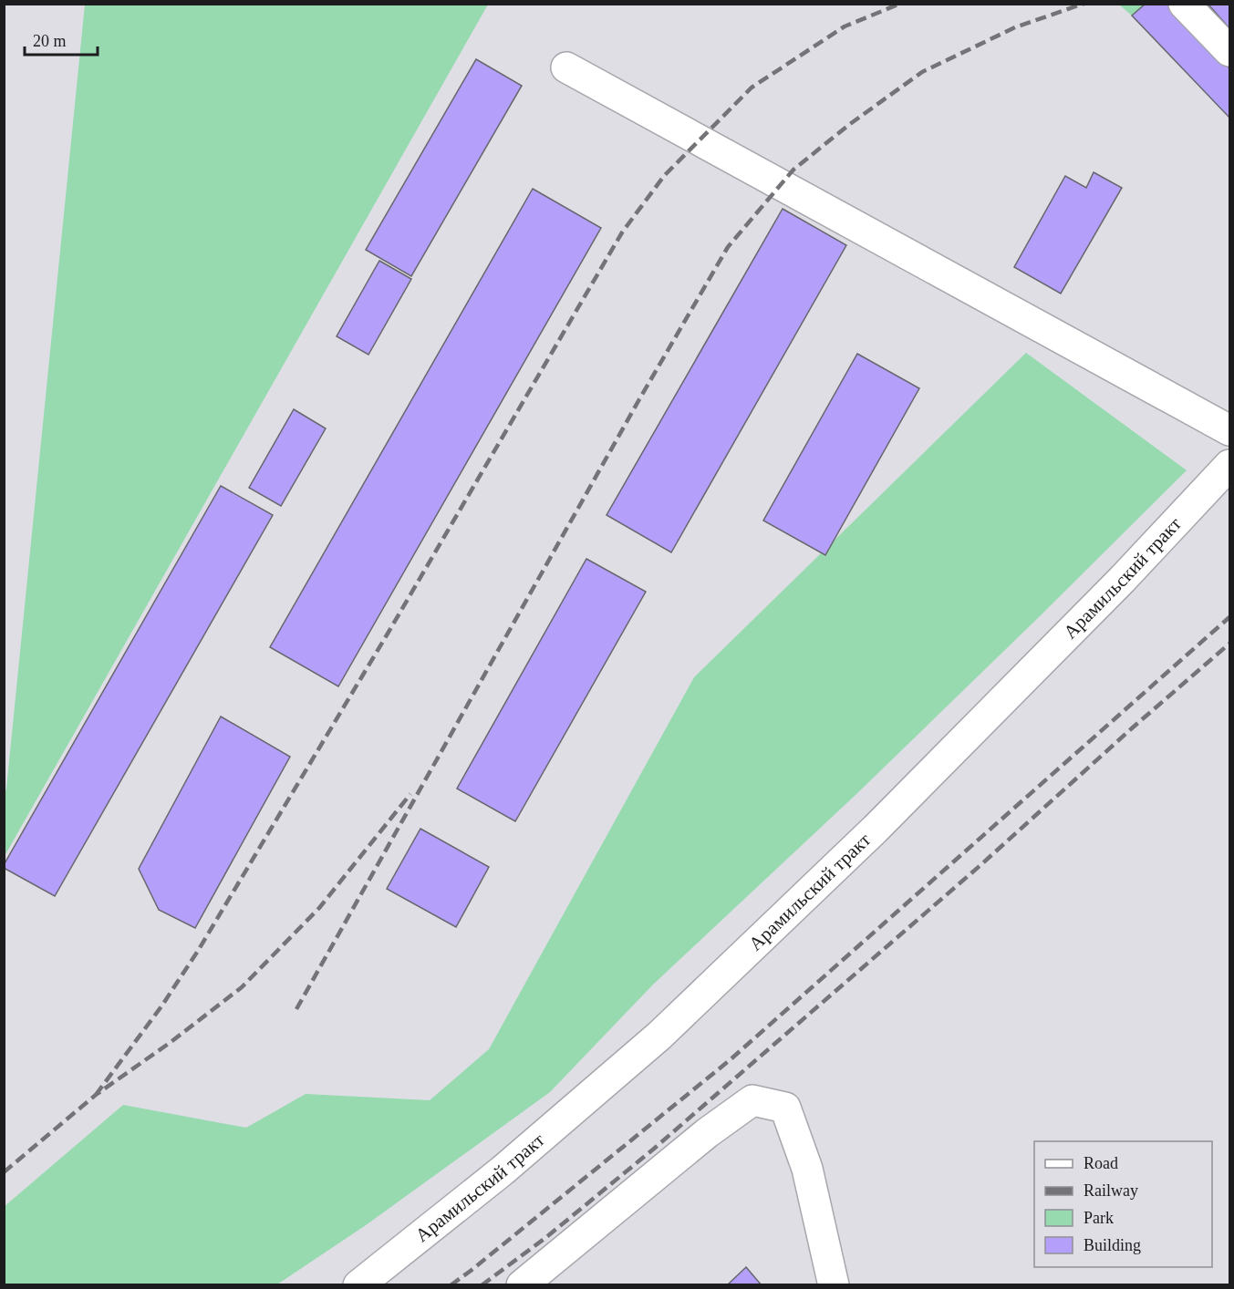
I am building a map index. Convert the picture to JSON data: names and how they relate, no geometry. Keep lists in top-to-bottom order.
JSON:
{
  "streets": {
    "main road": ["Арамильский тракт"]
  },
  "legend": [
    "Road",
    "Railway",
    "Park",
    "Building"
  ],
  "scale_bar": "20 m"
}
